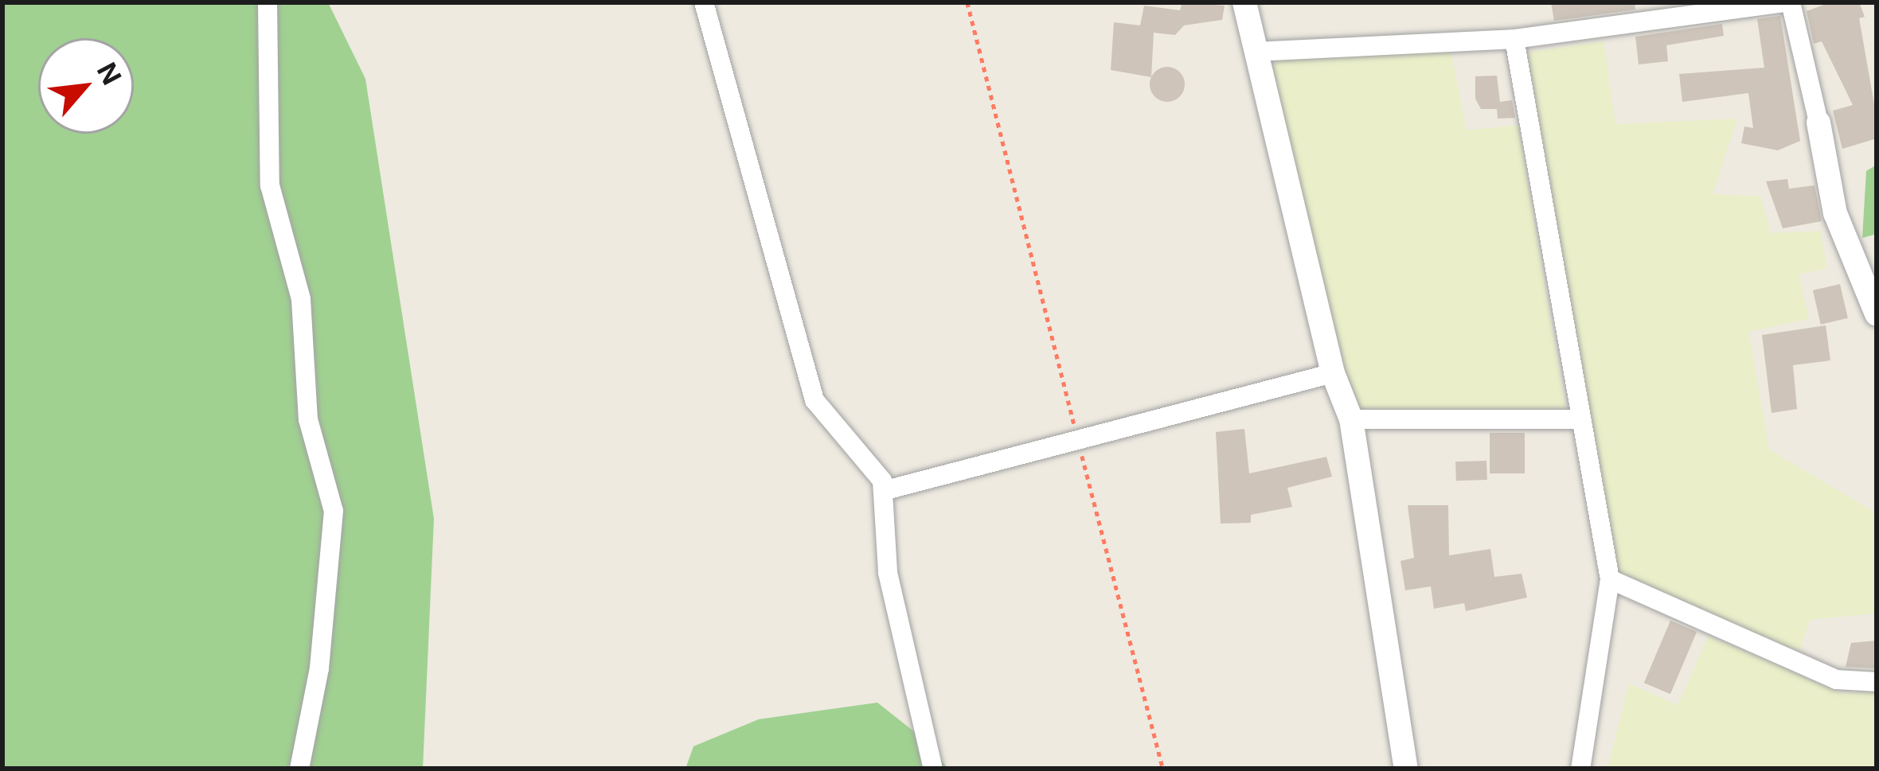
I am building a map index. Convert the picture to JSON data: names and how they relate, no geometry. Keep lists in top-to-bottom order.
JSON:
{
  "north": "top right"
}
